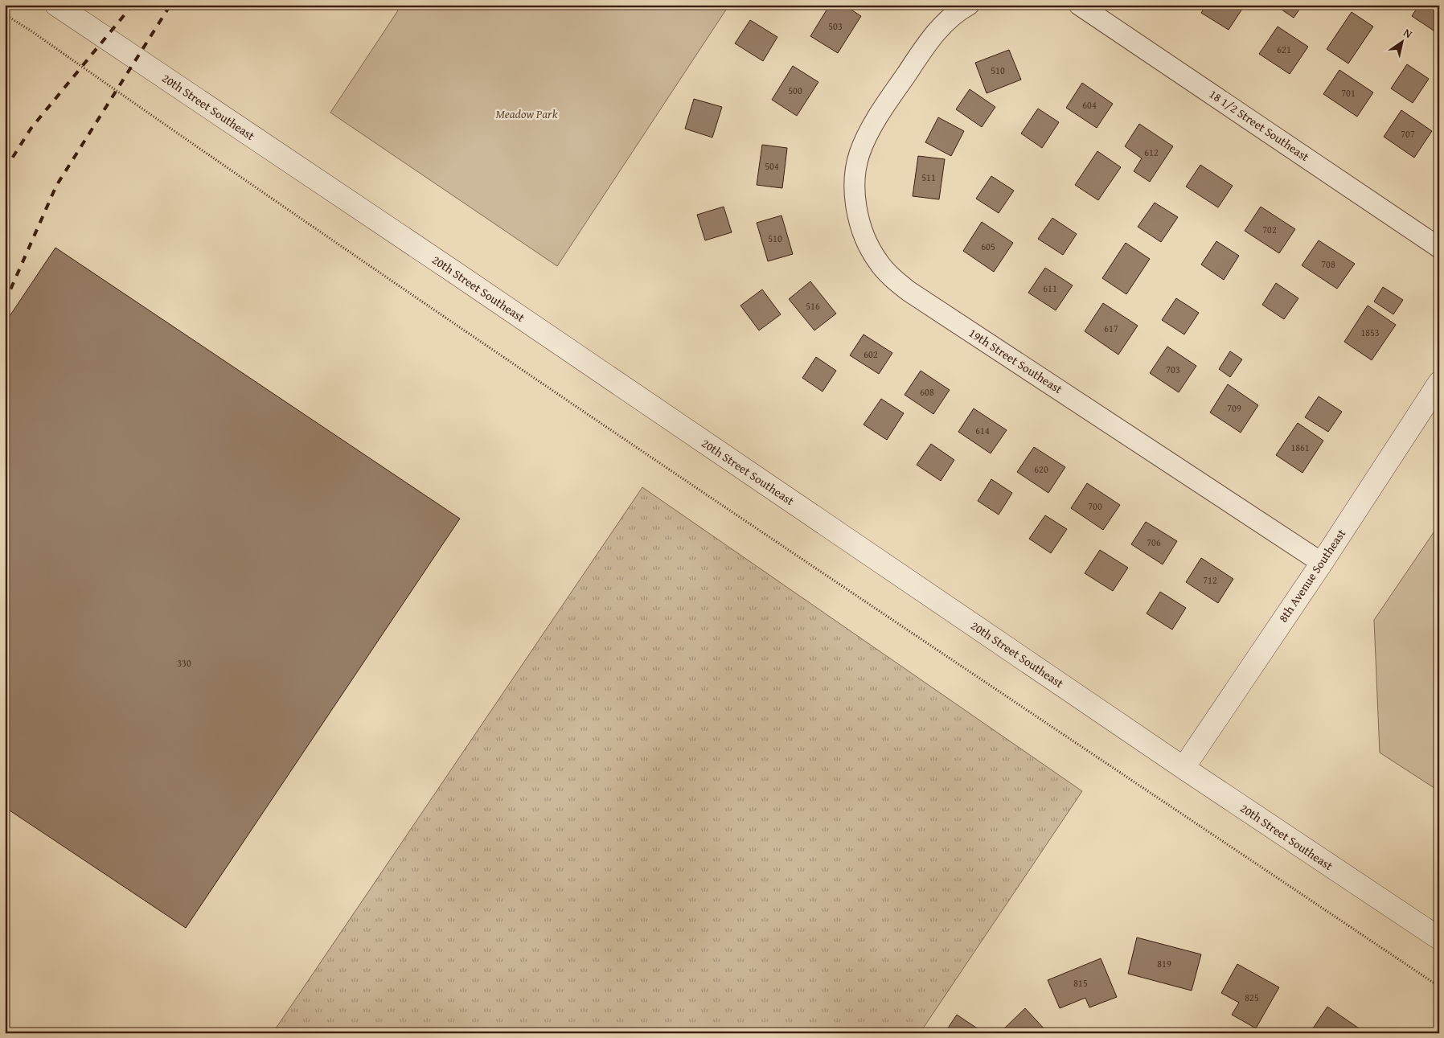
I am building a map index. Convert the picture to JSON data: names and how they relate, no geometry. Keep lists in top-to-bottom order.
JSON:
{
  "streets": {
    "street": [
      "20th Street Southeast",
      "18 1/2 Street Southeast",
      "19th Street Southeast",
      "8th Avenue Southeast"
    ]
  },
  "crossings": [
    ["20th Street Southeast", "8th Avenue Southeast"],
    ["19th Street Southeast", "8th Avenue Southeast"]
  ],
  "parks": ["Meadow Park"],
  "house_numbers": [
    "503",
    "621",
    "510",
    "500",
    "701",
    "604",
    "707",
    "612",
    "504",
    "511",
    "702",
    "510",
    "605",
    "708",
    "611",
    "516",
    "617",
    "1853",
    "602",
    "703",
    "608",
    "709",
    "614",
    "1861",
    "620",
    "700",
    "706",
    "712",
    "330",
    "819",
    "815",
    "825"
  ],
  "north": "top right"
}
